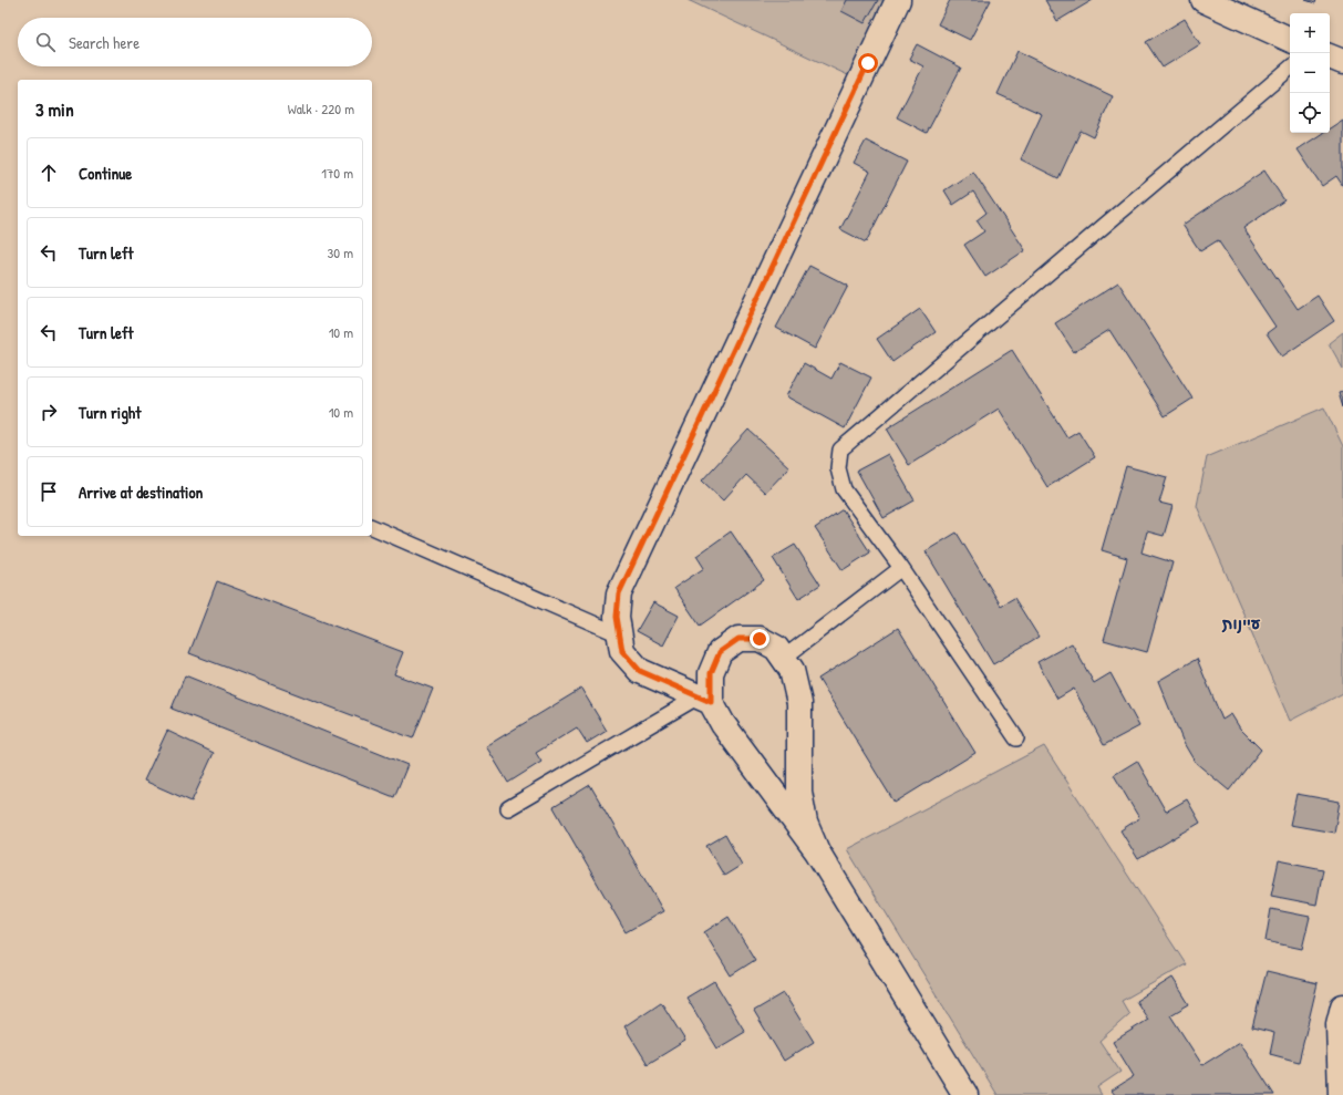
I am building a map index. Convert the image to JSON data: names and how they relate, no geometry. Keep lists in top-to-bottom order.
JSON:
{
  "districts": ["עיינות"],
  "page": {
    "map_buttons": ["+", "−"],
    "search": "Search here",
    "heading": ["3 min", "Walk · 220 m"],
    "list": [
      ["Continue", "170 m"],
      ["Turn left", "30 m"],
      ["Turn left", "10 m"],
      ["Turn right", "10 m"],
      "Arrive at destination"
    ]
  }
}
